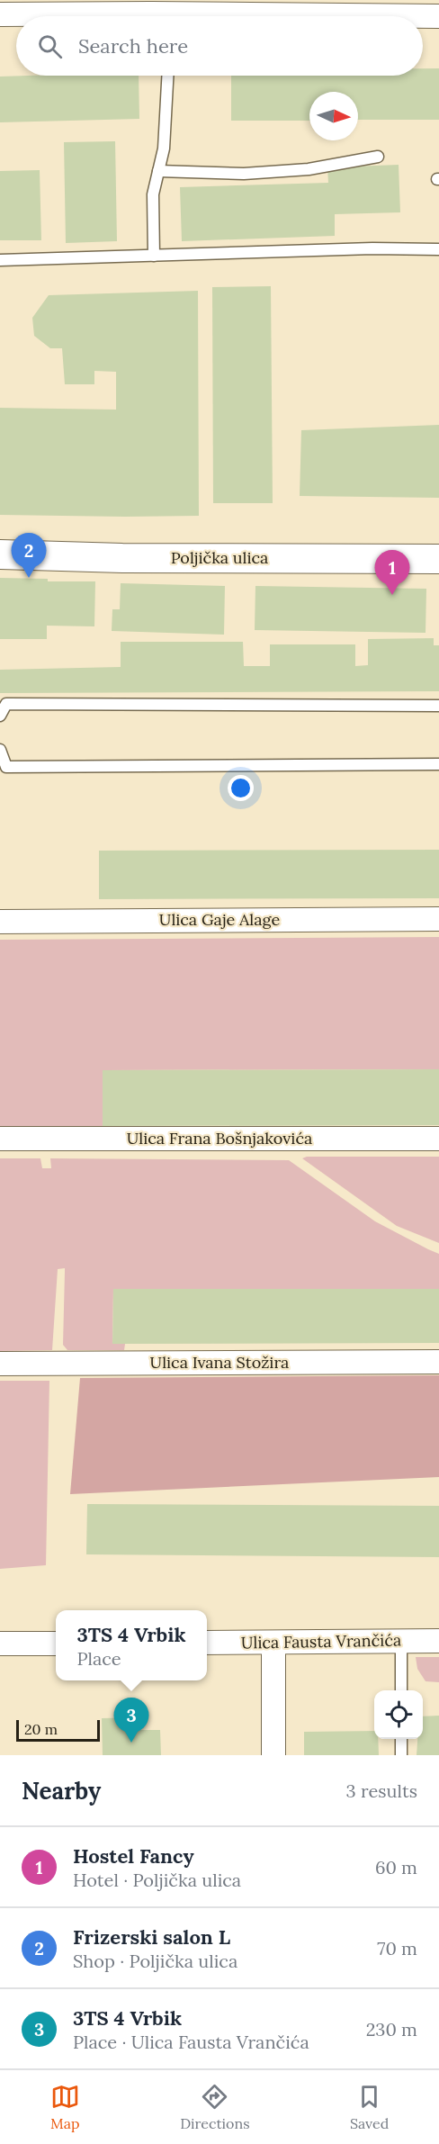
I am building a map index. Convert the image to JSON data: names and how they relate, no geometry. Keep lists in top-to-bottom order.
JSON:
{
  "streets": {
    "street": [
      "Poljička ulica",
      "Ulica Gaje Alage",
      "Ulica Frana Bošnjakovića",
      "Ulica Ivana Stožira",
      "Ulica Fausta Vrančića"
    ]
  },
  "scale_bar": "20 m",
  "north": "right",
  "page": {
    "search": "Search here",
    "pins": ["2", "1", "3"],
    "popup": ["3TS 4 Vrbik", "Place"],
    "scale": "20 m",
    "heading": ["Nearby", "3 results"],
    "list": [
      {
        "mark": "1",
        "name": "Hostel Fancy",
        "note": "Hotel · Poljička ulica",
        "value": "60 m"
      },
      {
        "mark": "2",
        "name": "Frizerski salon L",
        "note": "Shop · Poljička ulica",
        "value": "70 m"
      },
      {
        "mark": "3",
        "name": "3TS 4 Vrbik",
        "note": "Place · Ulica Fausta Vrančića",
        "value": "230 m"
      }
    ],
    "nav": ["Map", "Directions", "Saved"]
  }
}
